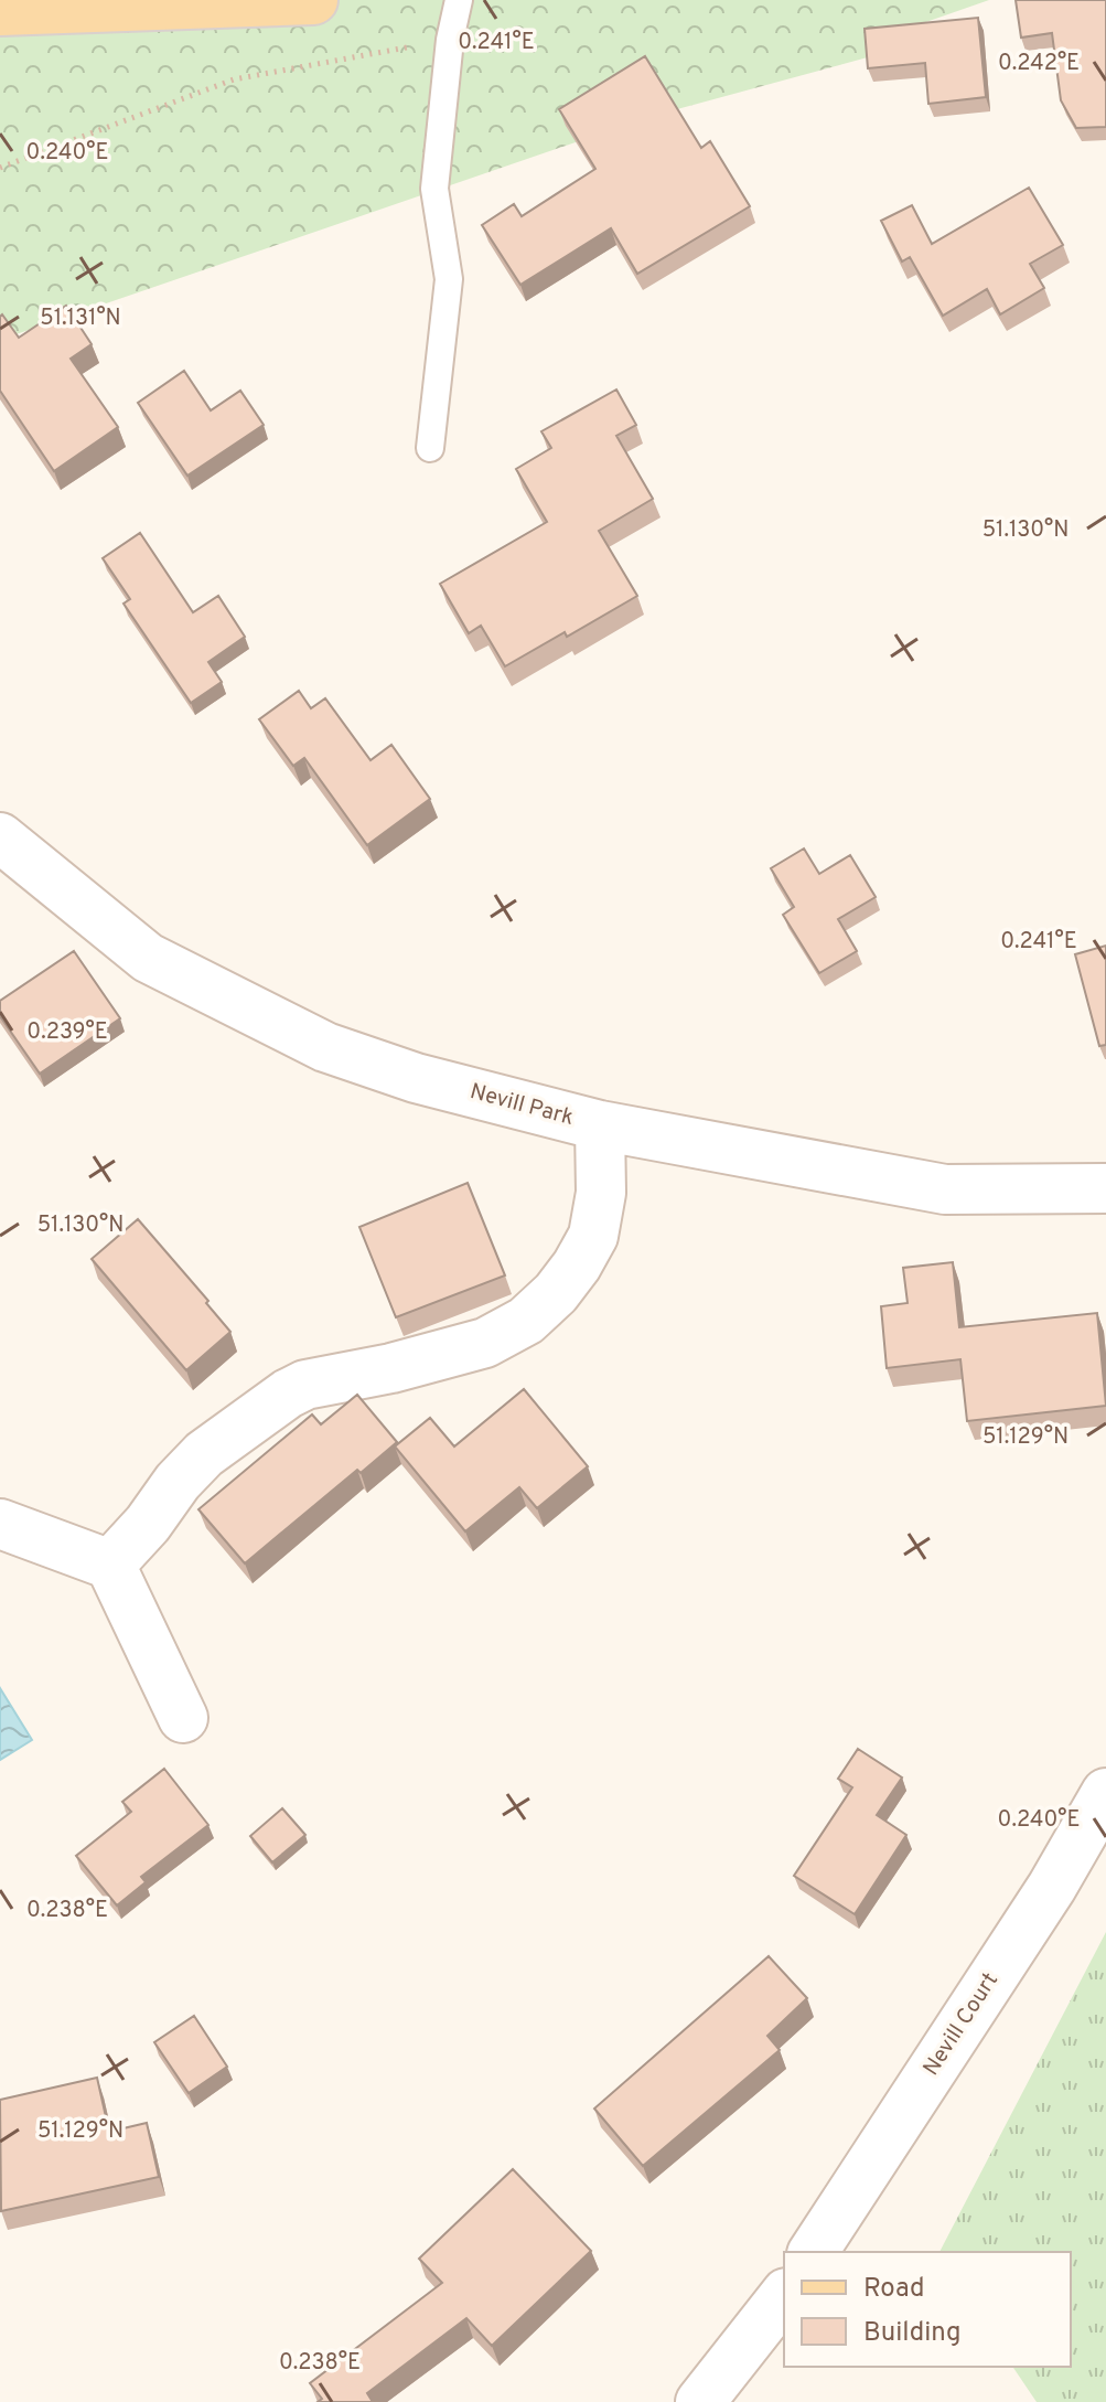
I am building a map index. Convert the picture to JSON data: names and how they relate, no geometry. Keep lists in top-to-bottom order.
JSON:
{
  "streets": {
    "street": ["Nevill Park", "Nevill Court"]
  },
  "legend": ["Road", "Building"],
  "coordinates": [
    "0.241°E",
    "0.242°E",
    "0.240°E",
    "51.131°N",
    "51.130°N",
    "0.239°E",
    "51.129°N",
    "0.238°E"
  ]
}
